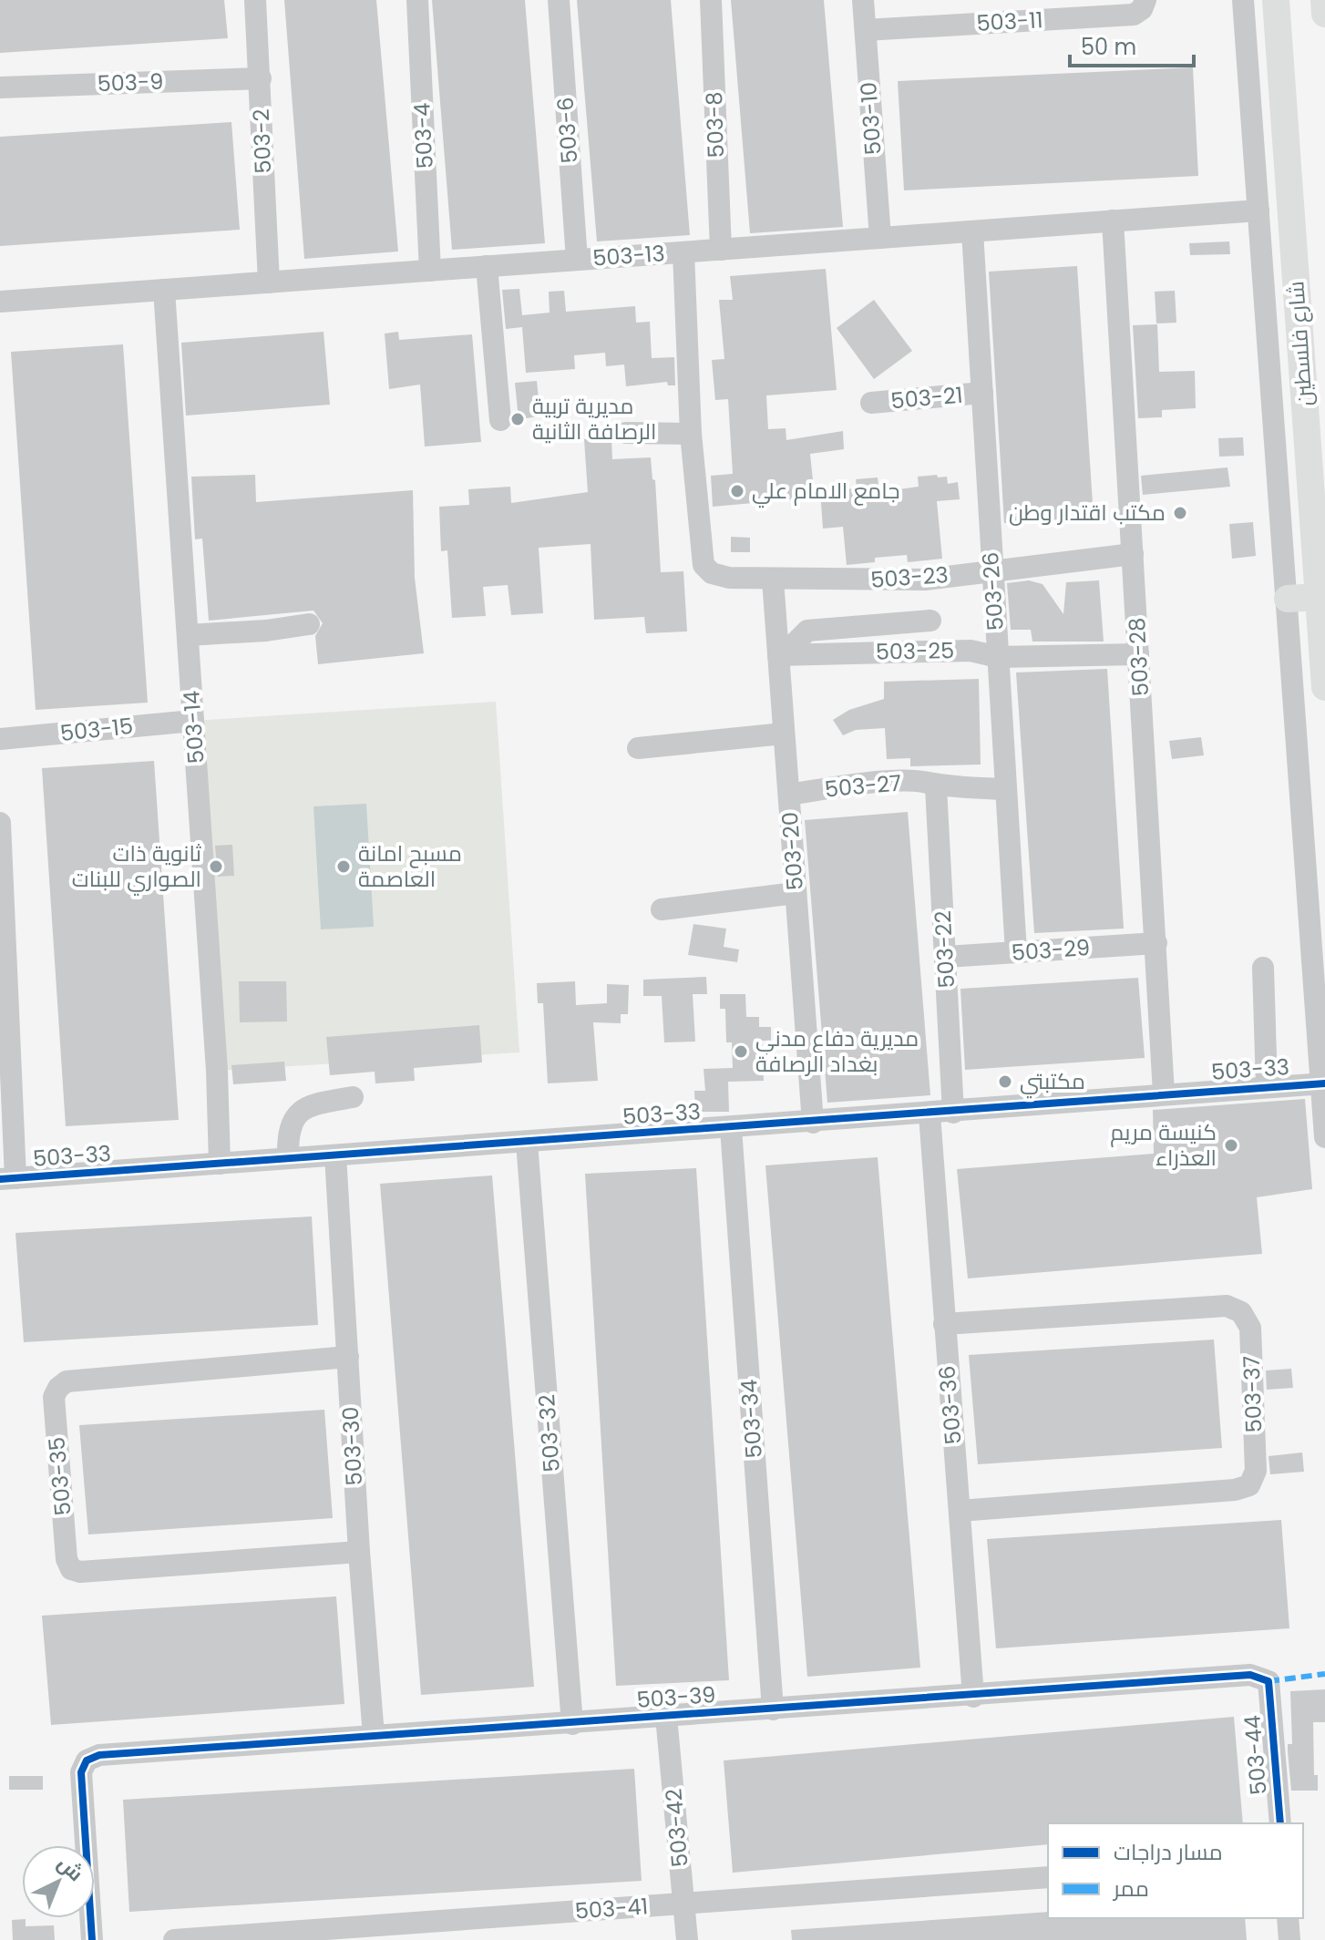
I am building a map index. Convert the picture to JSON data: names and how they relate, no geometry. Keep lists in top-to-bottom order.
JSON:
{
  "streets": {
    "main road": ["شارع فلسطين"],
    "street": [
      "503-11",
      "503-9",
      "503-10",
      "503-8",
      "503-6",
      "503-4",
      "503-2",
      "503-13",
      "503-21",
      "503-23",
      "503-26",
      "503-25",
      "503-28",
      "503-14",
      "503-15",
      "503-27",
      "503-20",
      "503-22",
      "503-29",
      "503-33",
      "503-37",
      "503-36",
      "503-34",
      "503-32",
      "503-30",
      "503-35",
      "503-39",
      "503-44",
      "503-42",
      "503-41"
    ]
  },
  "crossings": [
    ["503-11", "503-10"],
    ["503-9", "503-2"],
    ["503-10", "503-13"],
    ["503-8", "503-13"],
    ["503-6", "503-13"],
    ["503-4", "503-13"],
    ["503-2", "503-13"],
    ["503-13", "503-26"],
    ["503-13", "503-28"],
    ["503-13", "503-14"],
    ["503-21", "503-26"],
    ["503-23", "503-26"],
    ["503-23", "503-28"],
    ["503-23", "503-20"],
    ["503-26", "503-25"],
    ["503-26", "503-27"],
    ["503-26", "503-29"],
    ["503-25", "503-28"],
    ["503-25", "503-20"],
    ["503-28", "503-29"],
    ["503-28", "503-33"],
    ["503-14", "503-15"],
    ["503-14", "503-33"],
    ["503-27", "503-20"],
    ["503-27", "503-22"],
    ["503-20", "503-33"],
    ["503-22", "503-29"],
    ["503-22", "503-33"],
    ["503-33", "503-36"],
    ["503-33", "503-34"],
    ["503-33", "503-32"],
    ["503-33", "503-30"],
    ["503-37", "503-36"],
    ["503-36", "503-39"],
    ["503-34", "503-39"],
    ["503-32", "503-39"],
    ["503-30", "503-35"],
    ["503-30", "503-39"],
    ["503-39", "503-44"],
    ["503-39", "503-42"],
    ["503-42", "503-41"]
  ],
  "places": [
    "مديرية تربية الرصافة الثانية",
    "جامع الامام علي",
    "مكتب اقتدار وطن",
    "ثانوية ذات الصواري للبنات",
    "مسبح امانة العاصمة",
    "مديرية دفاع مدني بغداد الرصافة",
    "مكتبتي",
    "كنيسة مريم العذراء"
  ],
  "legend": ["مسار دراجات", "ممر"],
  "scale_bar": "50 m",
  "north": "top right"
}
